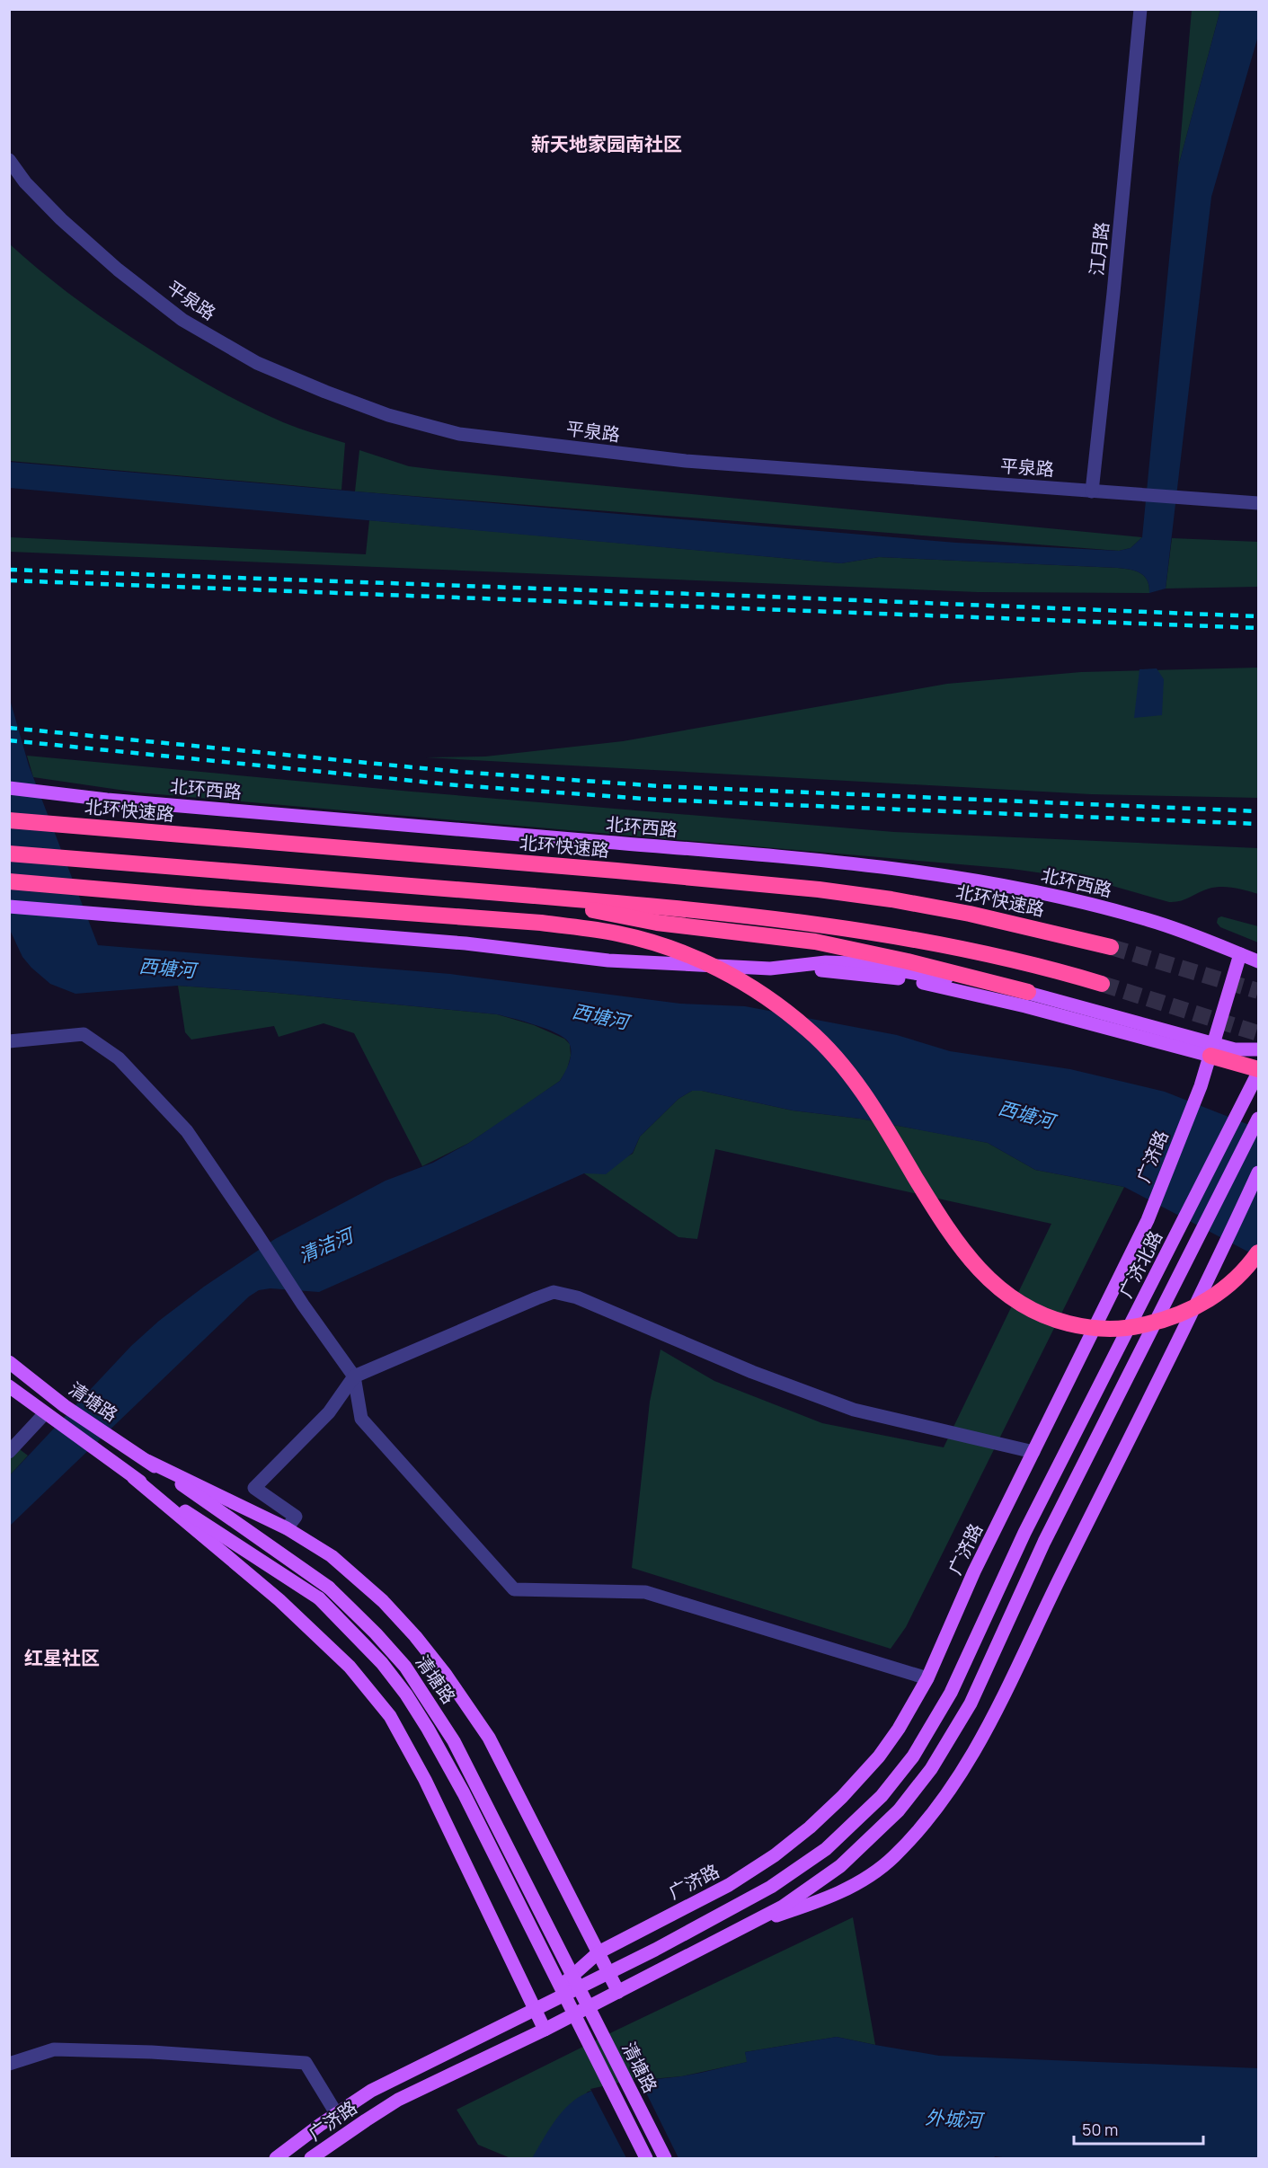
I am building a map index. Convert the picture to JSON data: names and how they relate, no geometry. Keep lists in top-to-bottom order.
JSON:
{
  "streets": {
    "highway": ["北环快速路"],
    "main road": [
      "北环西路",
      "广济路",
      "广济北路",
      "清塘路"
    ],
    "street": ["江月路", "平泉路"]
  },
  "crossings": [
    ["江月路", "平泉路"],
    ["北环西路", "广济路"],
    ["广济路", "广济北路"]
  ],
  "districts": ["新天地家园南社区", "红星社区"],
  "water": ["西塘河", "清洁河", "外城河"],
  "scale_bar": "50 m"
}
